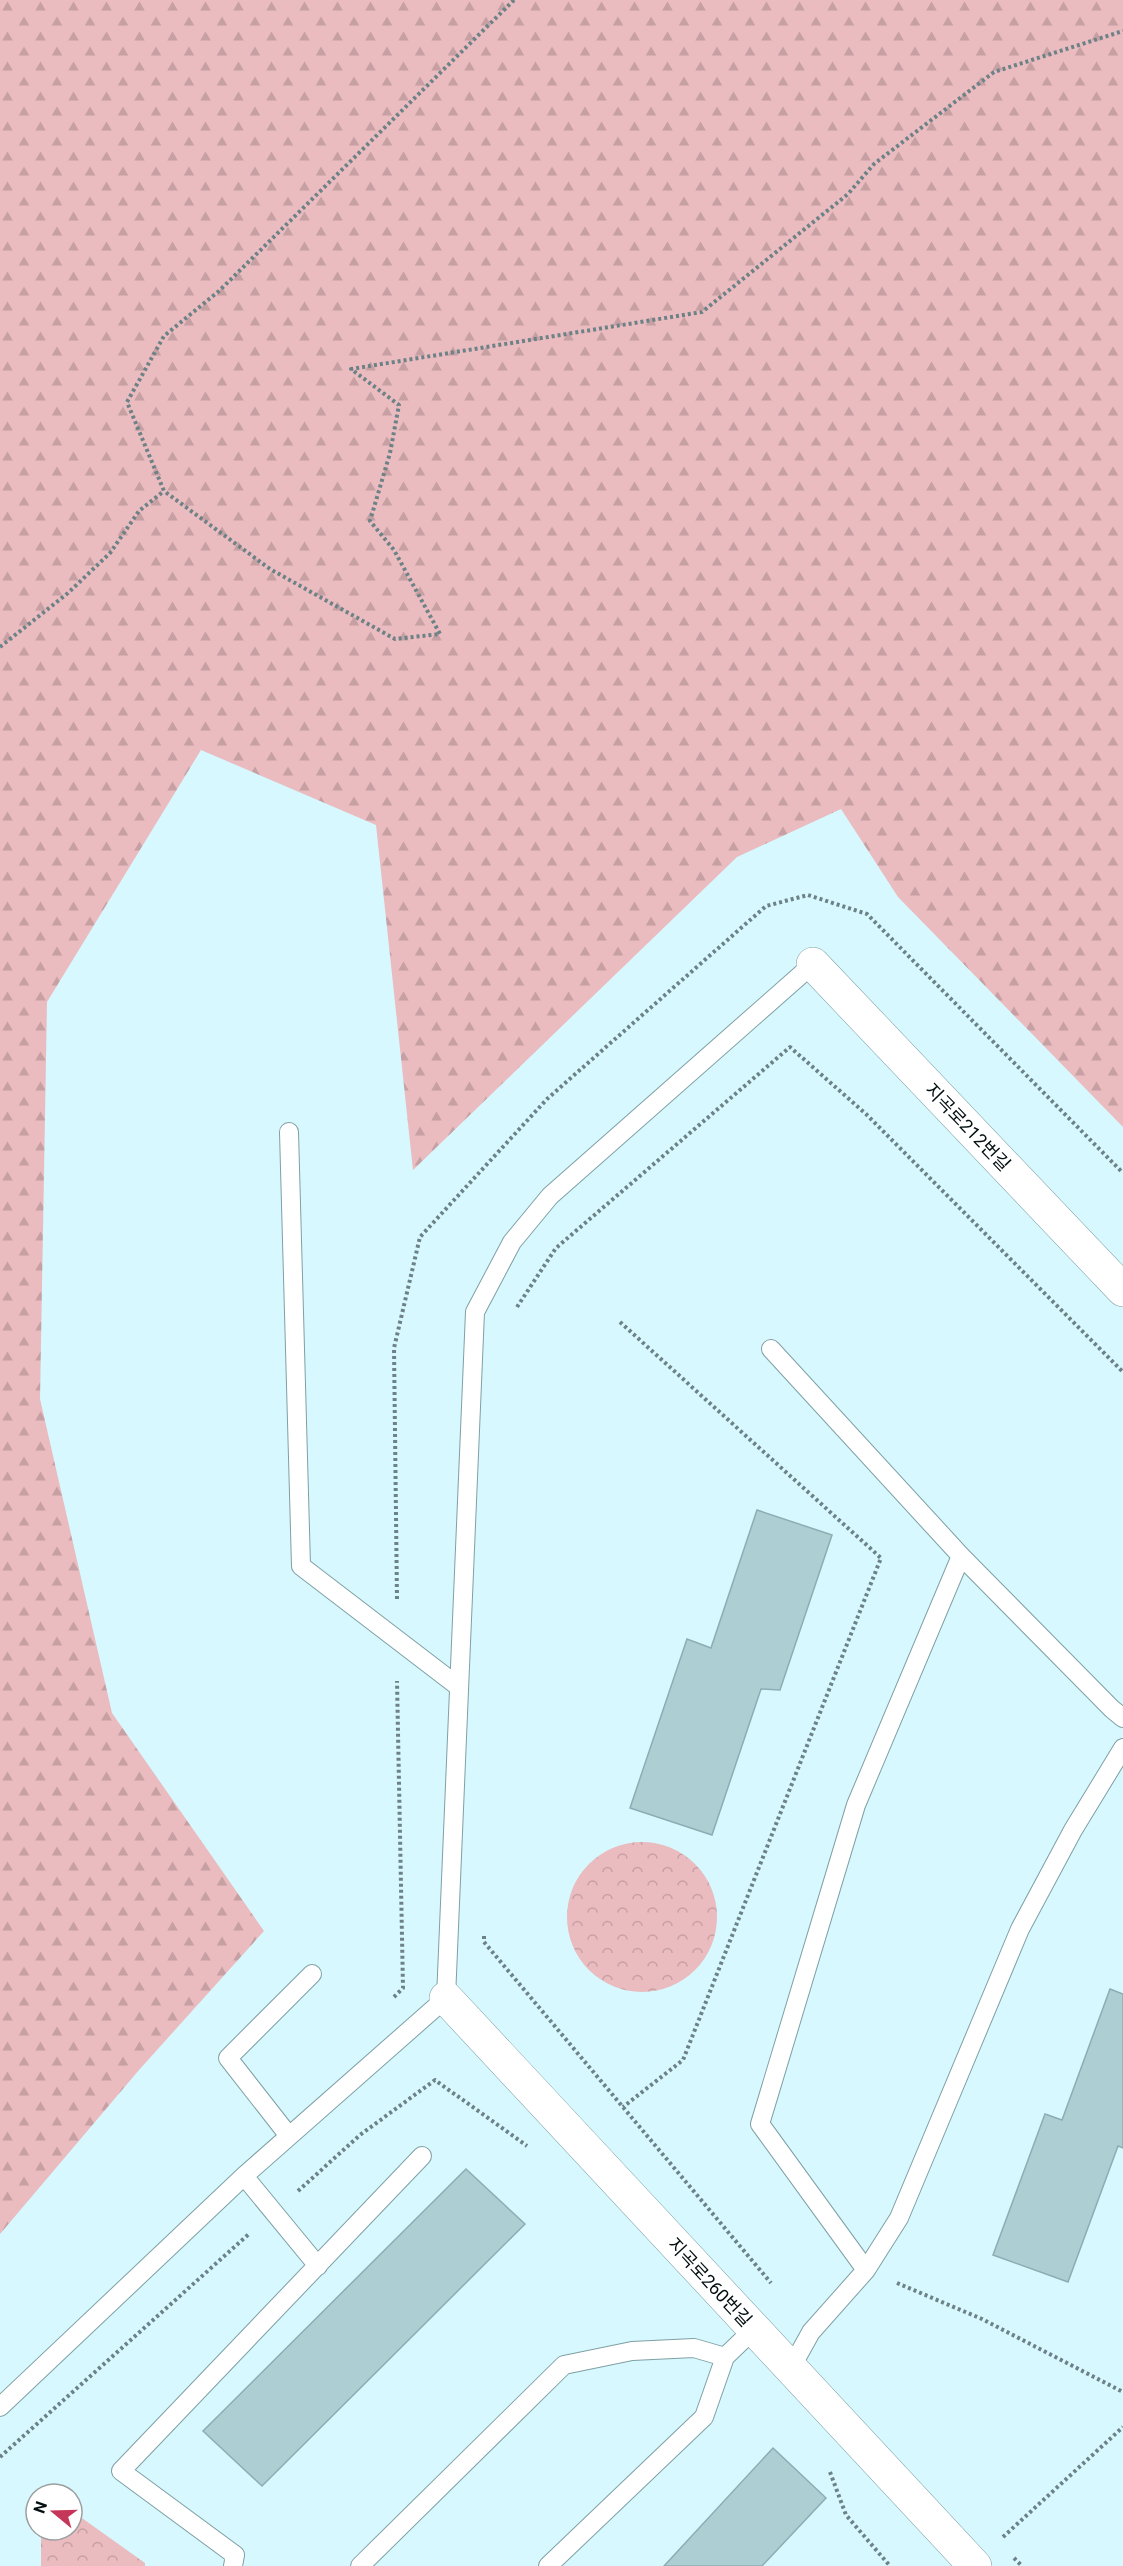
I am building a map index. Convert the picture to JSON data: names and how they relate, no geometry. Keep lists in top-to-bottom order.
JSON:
{
  "streets": {
    "street": ["지곡로212번길", "지곡로260번길"]
  },
  "north": "left"
}
